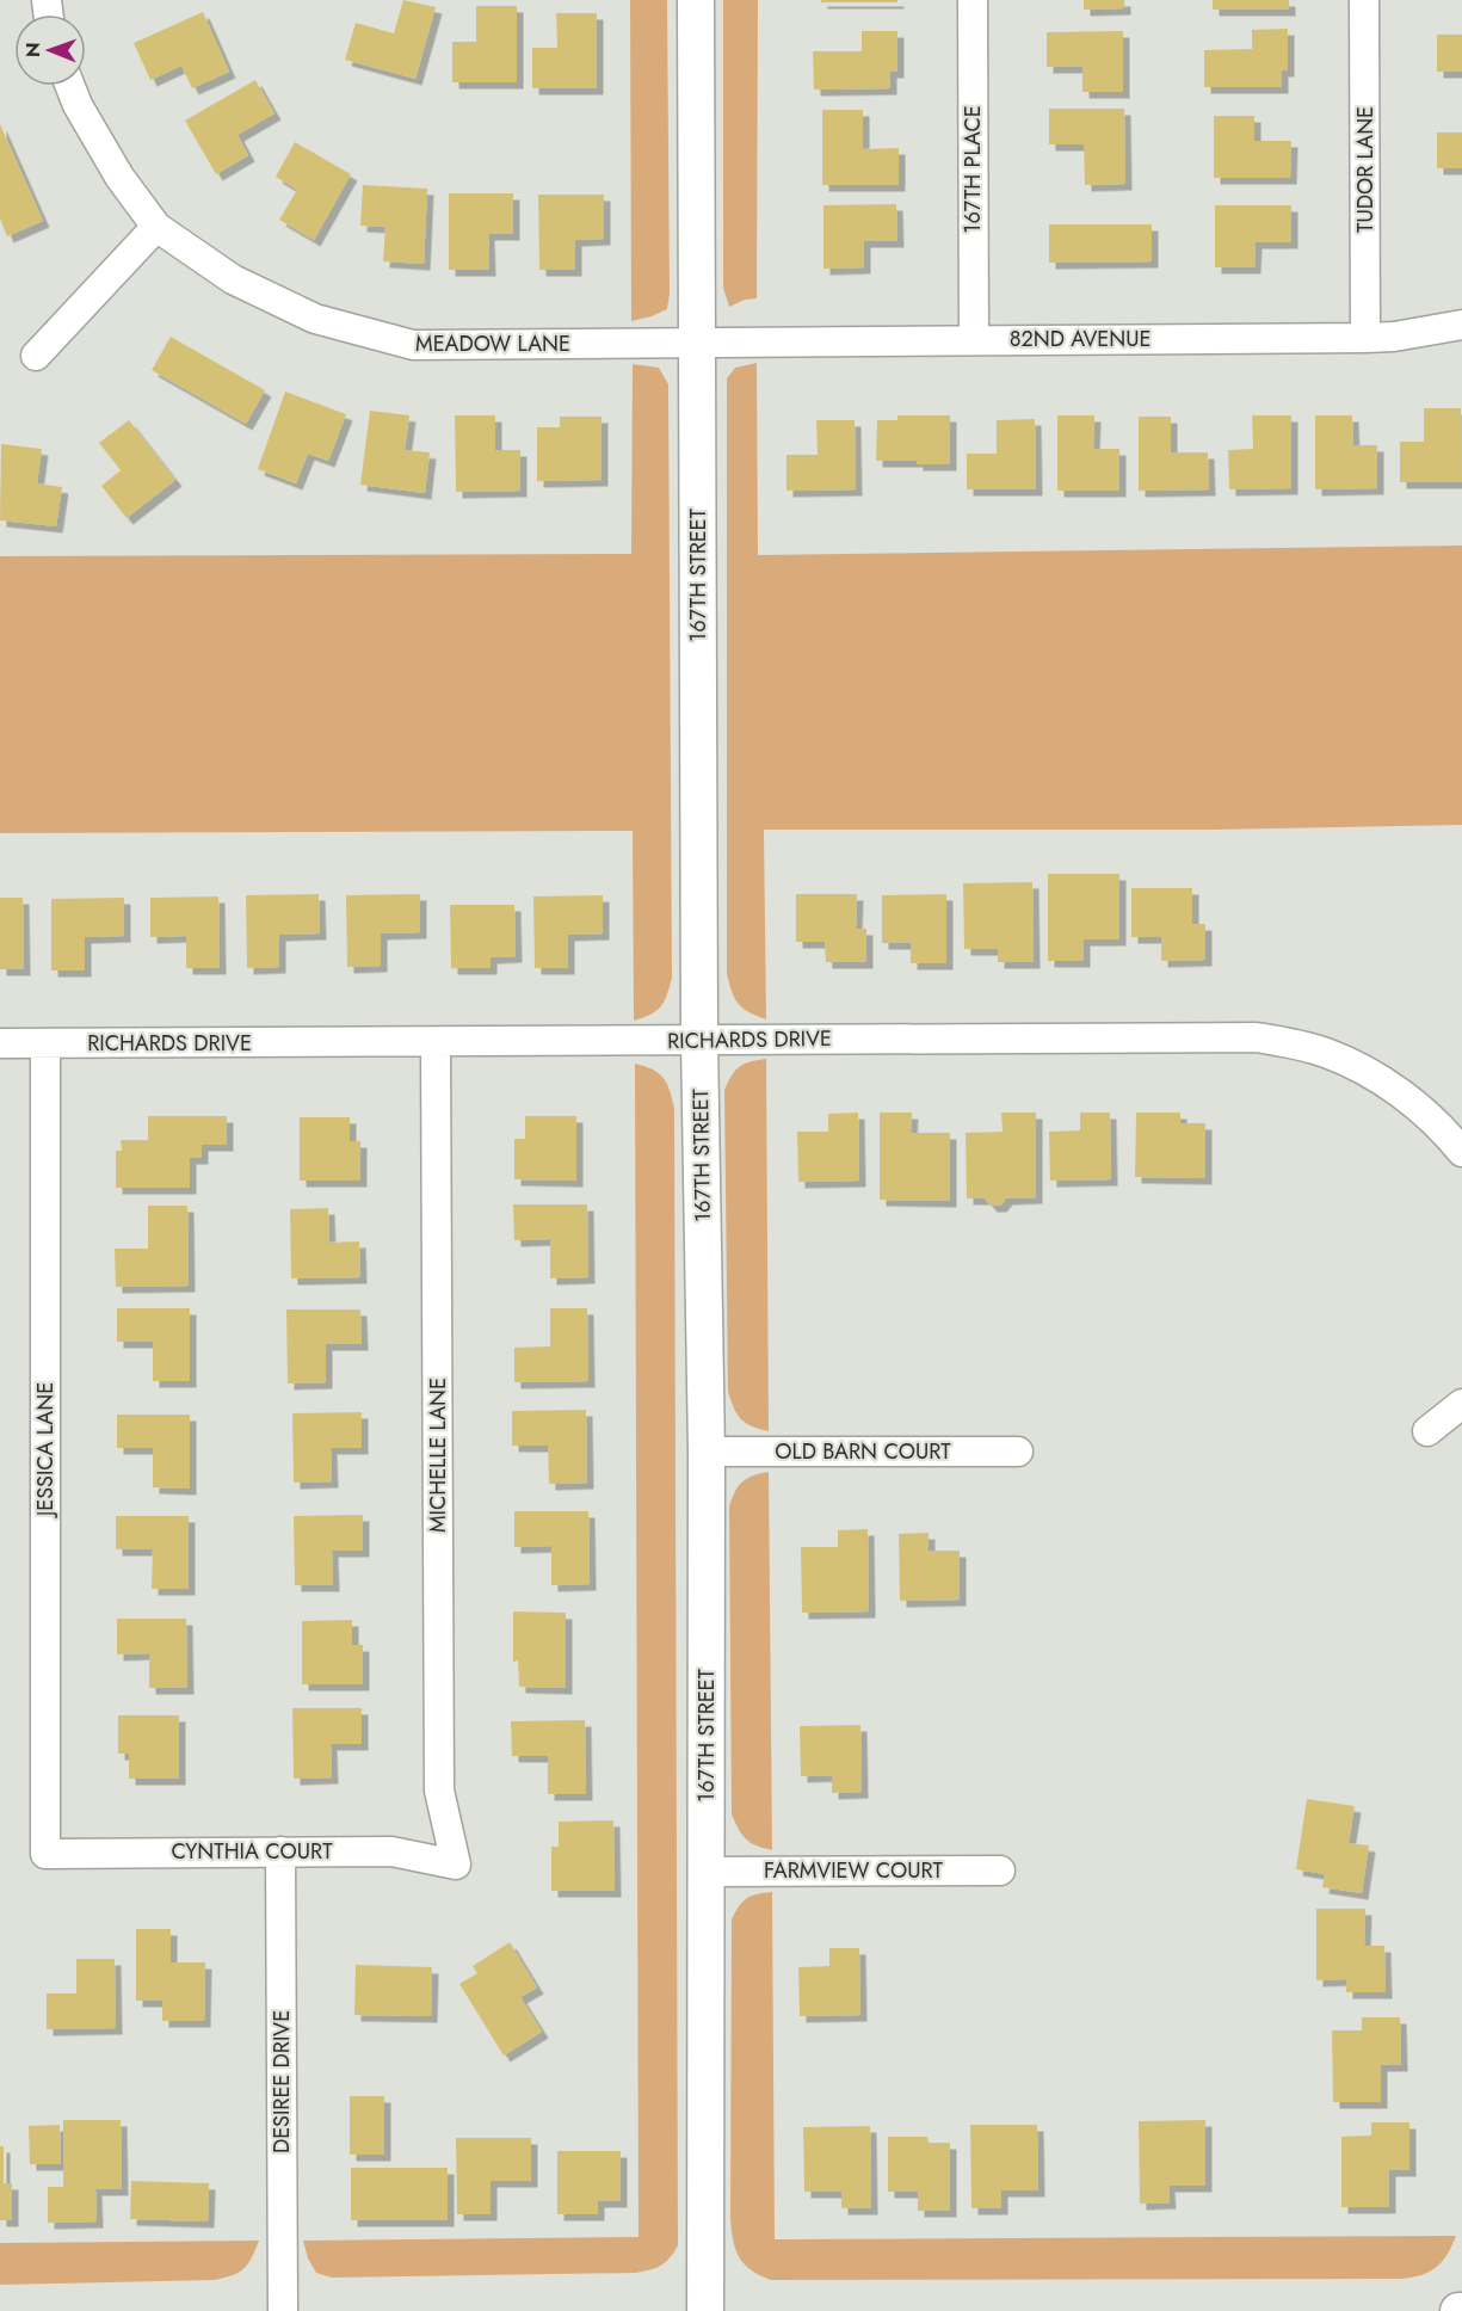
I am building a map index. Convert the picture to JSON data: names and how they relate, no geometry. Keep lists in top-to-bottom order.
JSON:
{
  "streets": {
    "street": [
      "167TH PLACE",
      "TUDOR LANE",
      "82ND AVENUE",
      "MEADOW LANE",
      "167TH STREET",
      "RICHARDS DRIVE",
      "JESSICA LANE",
      "OLD BARN COURT",
      "MICHELLE LANE",
      "CYNTHIA COURT",
      "FARMVIEW COURT",
      "DESIREE DRIVE"
    ]
  },
  "crossings": [
    ["167TH PLACE", "82ND AVENUE"],
    ["TUDOR LANE", "82ND AVENUE"],
    ["82ND AVENUE", "MEADOW LANE"],
    ["82ND AVENUE", "167TH STREET"],
    ["MEADOW LANE", "167TH STREET"],
    ["167TH STREET", "RICHARDS DRIVE"],
    ["167TH STREET", "OLD BARN COURT"],
    ["167TH STREET", "FARMVIEW COURT"],
    ["RICHARDS DRIVE", "JESSICA LANE"],
    ["RICHARDS DRIVE", "MICHELLE LANE"],
    ["JESSICA LANE", "CYNTHIA COURT"],
    ["MICHELLE LANE", "CYNTHIA COURT"],
    ["CYNTHIA COURT", "DESIREE DRIVE"]
  ],
  "north": "left"
}
